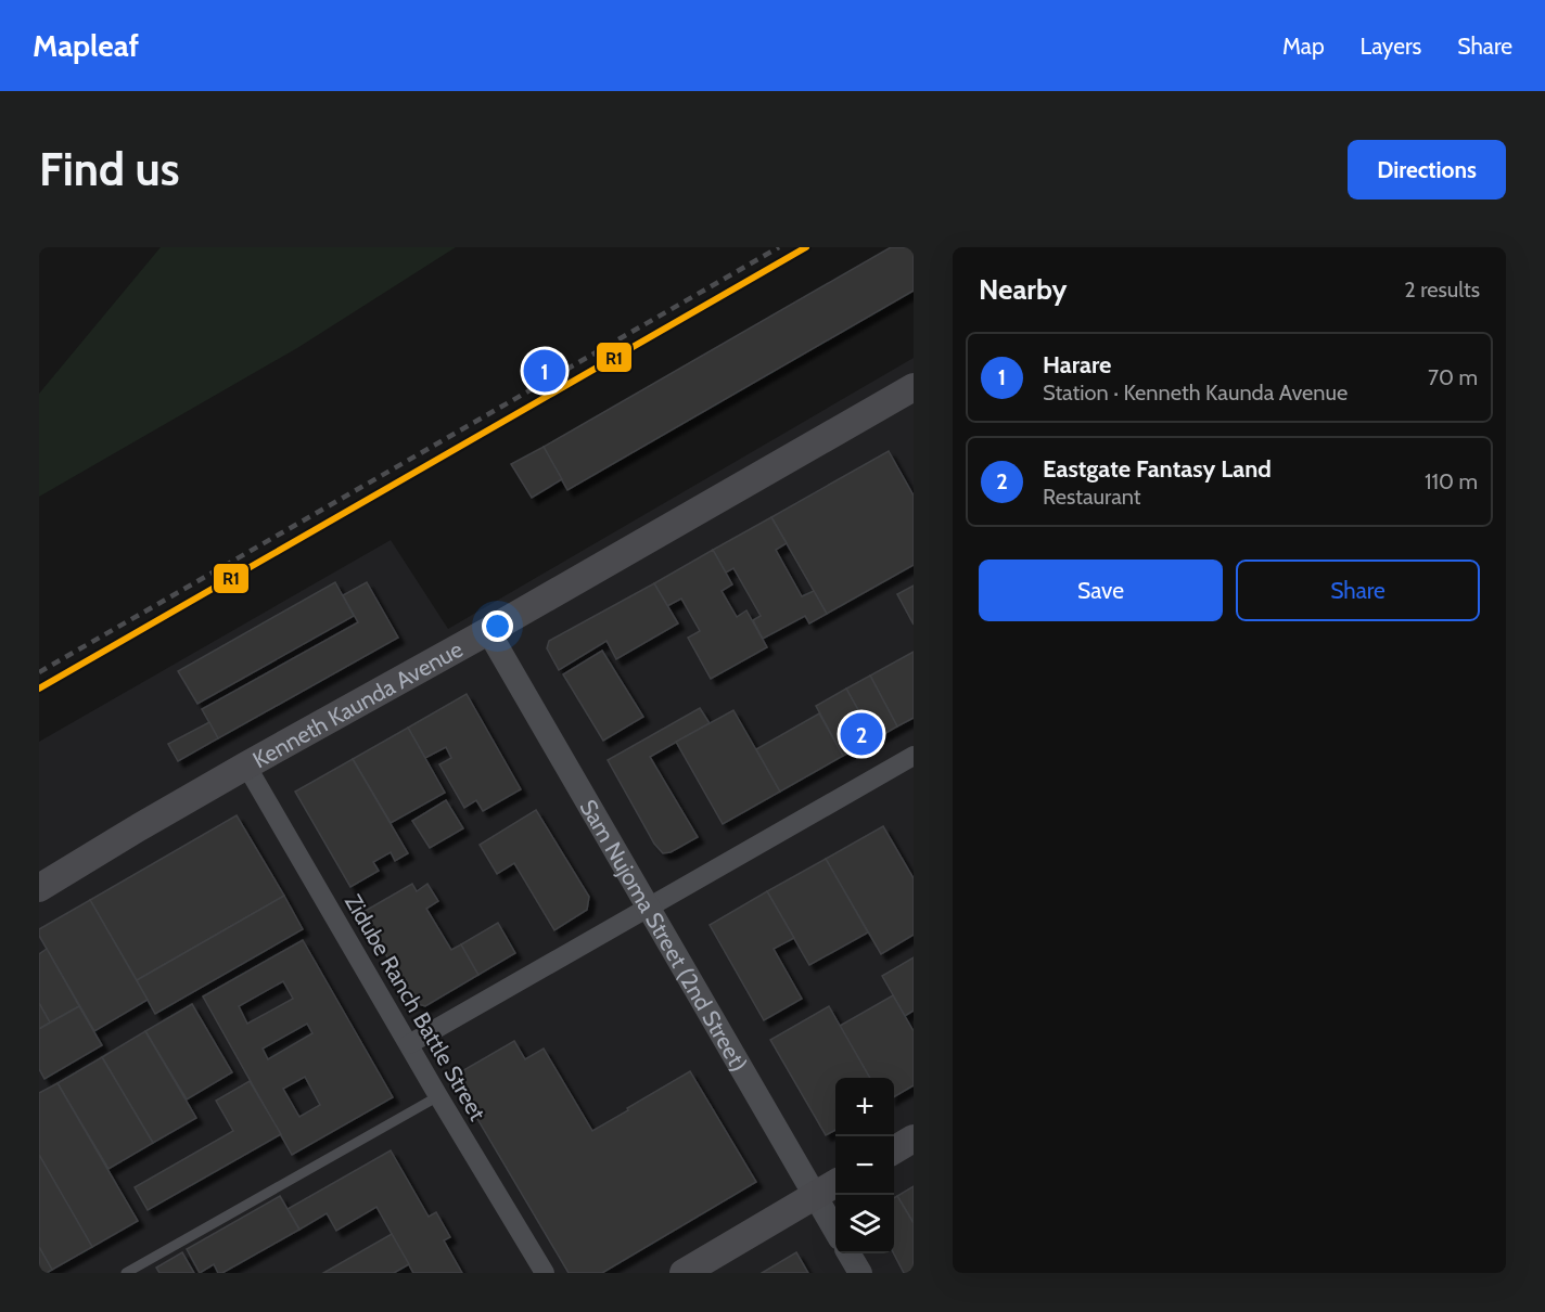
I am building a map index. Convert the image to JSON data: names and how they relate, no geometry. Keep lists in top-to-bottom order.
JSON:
{
  "streets": {
    "main road": ["Kenneth Kaunda Avenue"],
    "street": ["Sam Nujoma Street (2nd Street)", "Zidube Ranch Battle Street"]
  },
  "crossings": [
    ["Kenneth Kaunda Avenue", "Sam Nujoma Street (2nd Street)"],
    ["Kenneth Kaunda Avenue", "Zidube Ranch Battle Street"]
  ],
  "lines": ["transit line R1"],
  "page": {
    "header": "Mapleaf",
    "nav": ["Map", "Layers", "Share"],
    "buttons": [
      "Directions",
      ["Save", "Share"]
    ],
    "title": "Find us",
    "heading": ["Nearby", "2 results"],
    "list": [
      {
        "mark": "1",
        "name": "Harare",
        "note": "Station · Kenneth Kaunda Avenue",
        "value": "70 m"
      },
      {
        "mark": "2",
        "name": "Eastgate Fantasy Land",
        "note": "Restaurant",
        "value": "110 m"
      }
    ],
    "pins": ["1", "2"],
    "map_buttons": ["+", "−"]
  }
}
